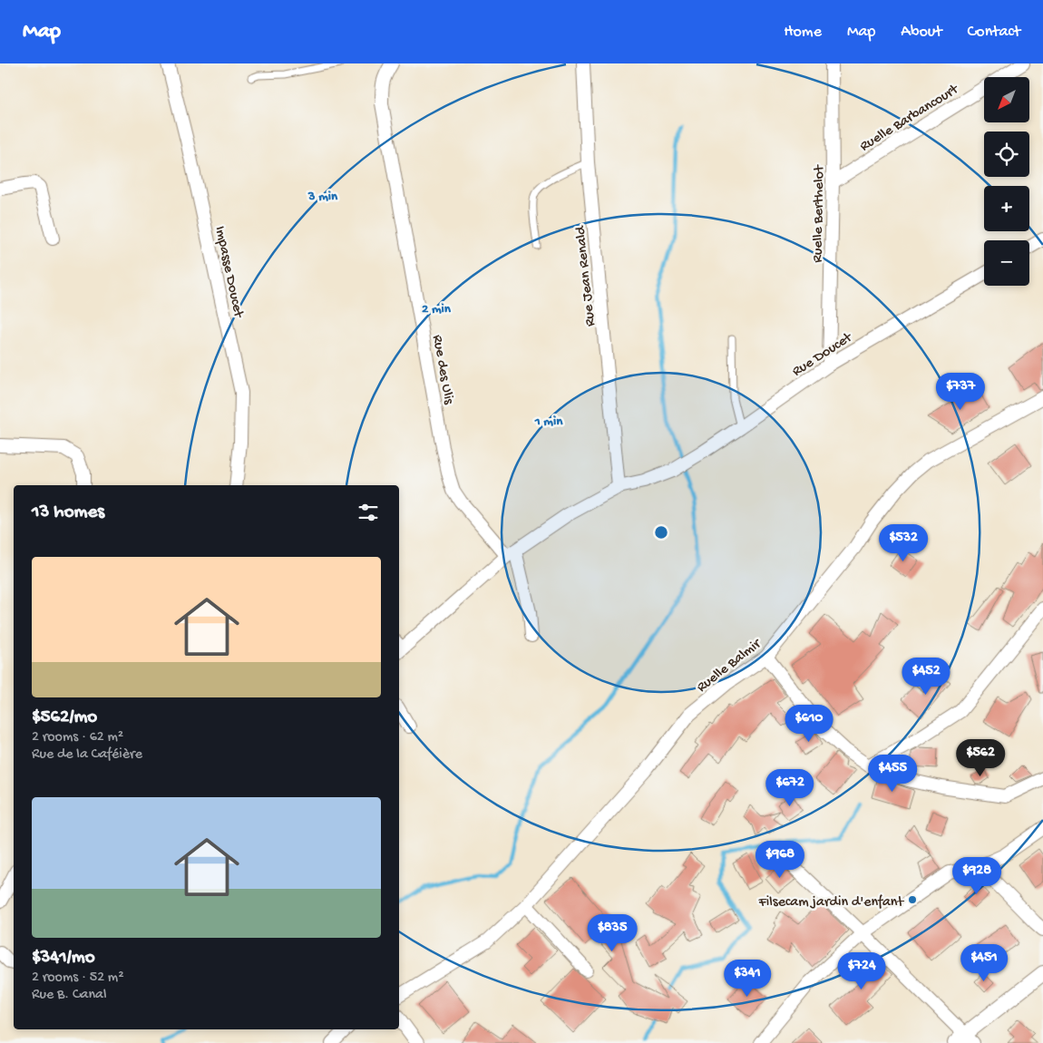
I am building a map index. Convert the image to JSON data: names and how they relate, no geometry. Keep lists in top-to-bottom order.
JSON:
{
  "streets": {
    "street": [
      "Ruelle Barbancourt",
      "Ruelle Berthelot",
      "Impasse Doucet",
      "Rue Jean Renald",
      "Rue Doucet",
      "Rue des Ulis",
      "Ruelle Balmir"
    ]
  },
  "crossings": [
    ["Ruelle Barbancourt", "Ruelle Berthelot"],
    ["Ruelle Berthelot", "Rue Doucet"],
    ["Rue Jean Renald", "Rue Doucet"],
    ["Rue Doucet", "Rue des Ulis"]
  ],
  "places": ["Filsecam jardin d'enfant"],
  "north": "bottom left",
  "page": {
    "header": "Map",
    "nav": [
      "Home",
      "Map",
      "About",
      "Contact"
    ],
    "map_buttons": ["+", "−"],
    "price": [
      "$737",
      "$532",
      "$452",
      "$610",
      "$562",
      "$455",
      "$672",
      "$968",
      "$928",
      "$835",
      "$451",
      "$724",
      "$341"
    ],
    "heading": "13 homes",
    "list": [
      {
        "name": "$562/mo",
        "note": "2 rooms · 62 m² · Rue de la Caféière"
      },
      {
        "name": "$341/mo",
        "note": "2 rooms · 52 m² · Rue B. Canal"
      }
    ]
  },
  "rings": ["3 min", "2 min", "1 min"]
}
